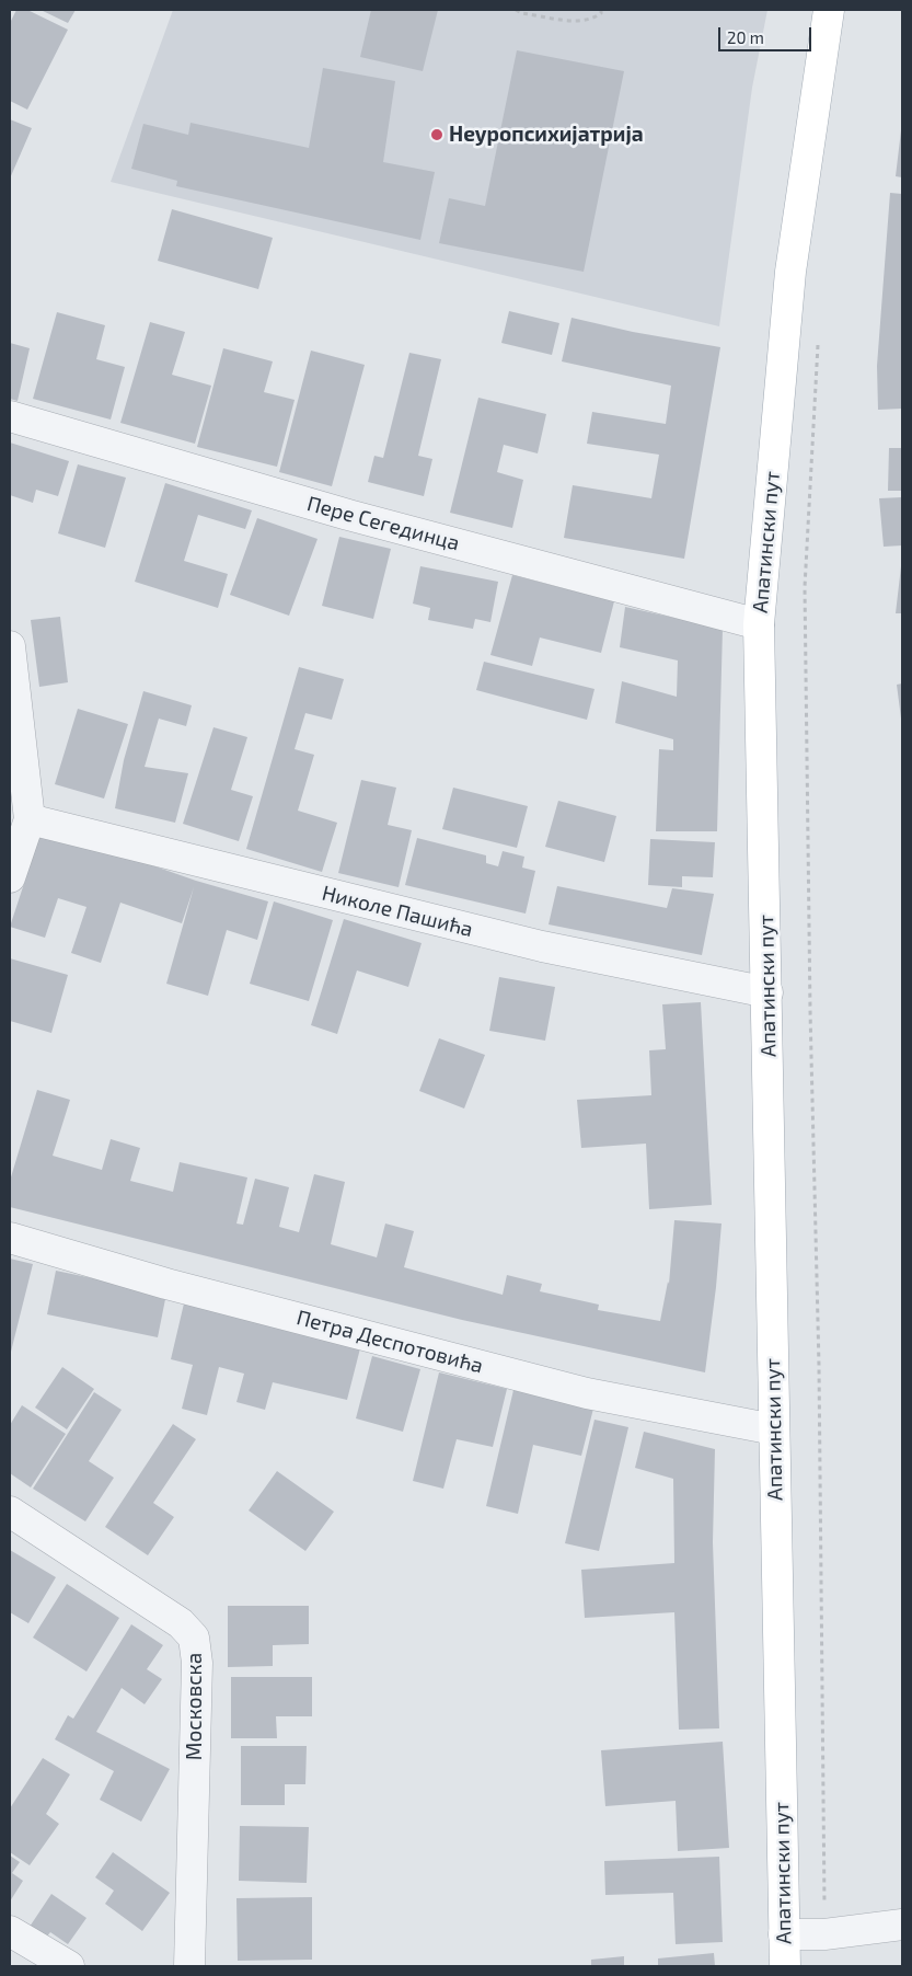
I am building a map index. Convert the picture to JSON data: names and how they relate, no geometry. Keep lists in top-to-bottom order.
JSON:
{
  "streets": {
    "main road": ["Апатински пут"],
    "street": [
      "Пере Сегединца",
      "Николе Пашића",
      "Петра Деспотовића",
      "Московска"
    ]
  },
  "crossings": [
    ["Пере Сегединца", "Апатински пут"],
    ["Апатински пут", "Николе Пашића"],
    ["Апатински пут", "Петра Деспотовића"]
  ],
  "places": ["Неуропсихијатрија"],
  "scale_bar": "20 m"
}
